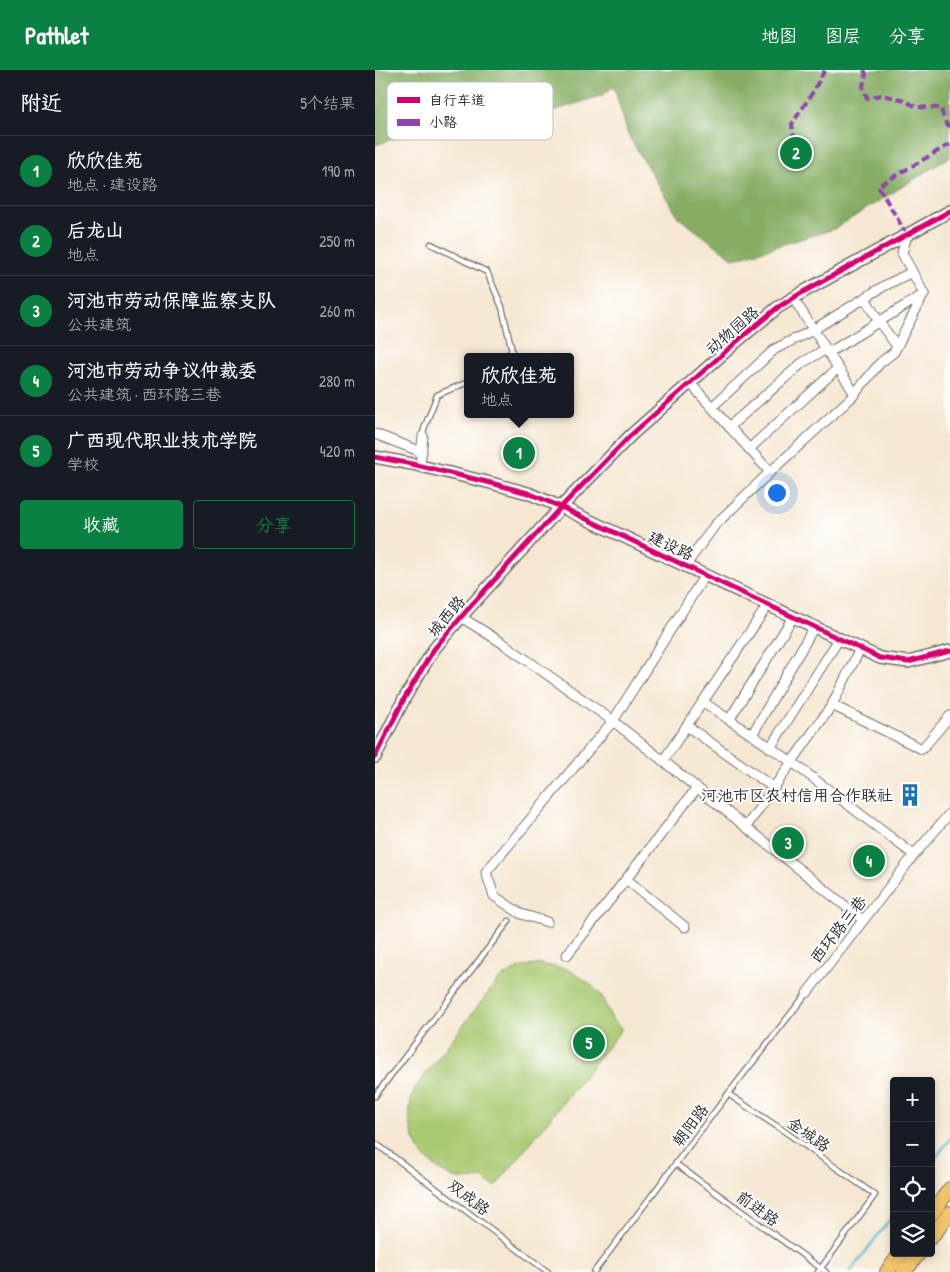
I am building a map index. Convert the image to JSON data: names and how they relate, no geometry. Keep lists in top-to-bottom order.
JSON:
{
  "streets": {
    "street": [
      "动物园路",
      "建设路",
      "城西路",
      "西环路三巷"
    ],
    "lane": [
      "朝阳路",
      "金城路",
      "双成路",
      "前进路"
    ]
  },
  "crossings": [
    ["动物园路", "建设路"],
    ["动物园路", "城西路"],
    ["建设路", "城西路"],
    ["西环路三巷", "朝阳路"],
    ["朝阳路", "金城路"],
    ["朝阳路", "前进路"],
    ["金城路", "前进路"]
  ],
  "places": {
    "building": ["河池市区农村信用合作联社"]
  },
  "legend": ["自行车道", "小路"],
  "page": {
    "header": "Pathlet",
    "nav": ["地图", "图层", "分享"],
    "heading": ["附近", "5个结果"],
    "list": [
      {
        "mark": "1",
        "name": "欣欣佳苑",
        "note": "地点 · 建设路",
        "value": "190 m"
      },
      {
        "mark": "2",
        "name": "后龙山",
        "note": "地点",
        "value": "250 m"
      },
      {
        "mark": "3",
        "name": "河池市劳动保障监察支队",
        "note": "公共建筑",
        "value": "260 m"
      },
      {
        "mark": "4",
        "name": "河池市劳动争议仲裁委",
        "note": "公共建筑 · 西环路三巷",
        "value": "280 m"
      },
      {
        "mark": "5",
        "name": "广西现代职业技术学院",
        "note": "学校",
        "value": "420 m"
      }
    ],
    "pins": [
      "2",
      "1",
      "3",
      "4",
      "5"
    ],
    "popup": ["欣欣佳苑", "地点"],
    "buttons": ["收藏", "分享"],
    "map_buttons": ["+", "−"]
  }
}
